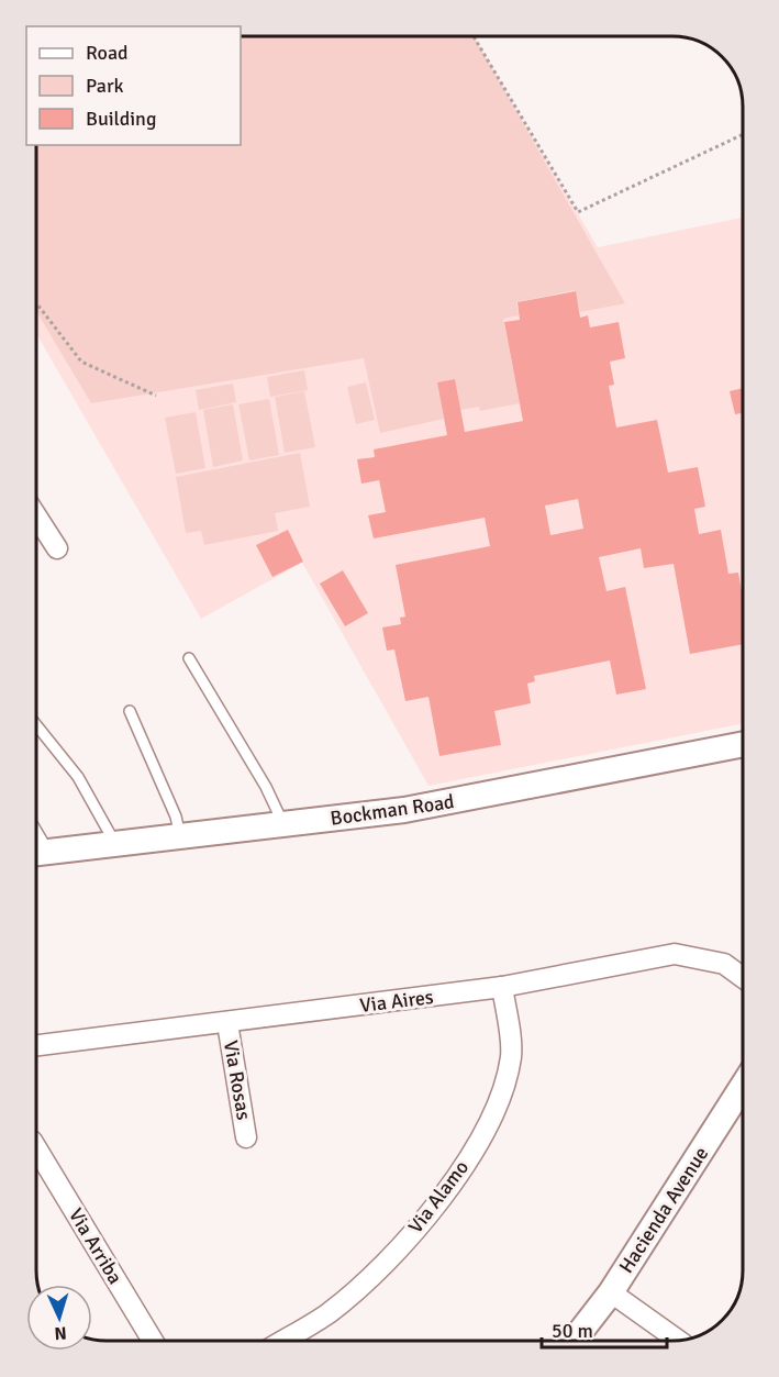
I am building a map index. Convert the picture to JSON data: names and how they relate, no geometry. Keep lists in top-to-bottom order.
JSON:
{
  "streets": {
    "street": [
      "Bockman Road",
      "Via Aires",
      "Via Rosas",
      "Via Alamo",
      "Hacienda Avenue",
      "Via Arriba"
    ]
  },
  "crossings": [
    ["Via Aires", "Via Rosas"],
    ["Via Aires", "Via Alamo"]
  ],
  "legend": ["Road", "Park", "Building"],
  "scale_bar": "50 m",
  "north": "bottom"
}
